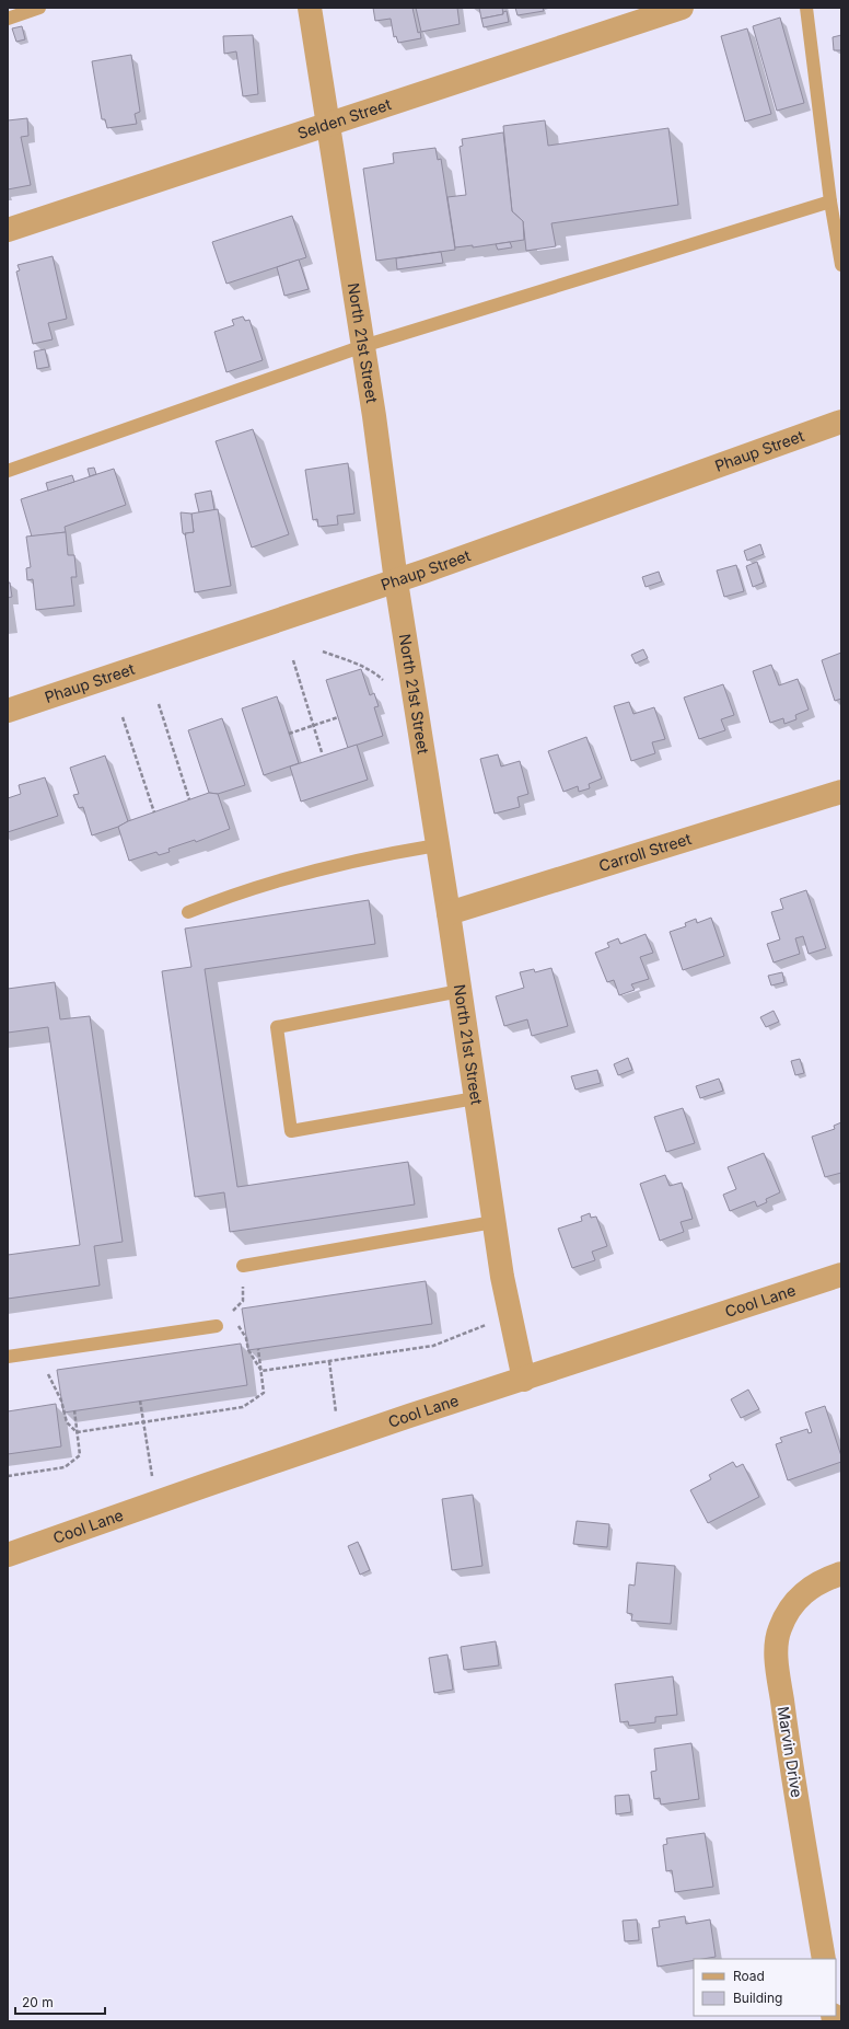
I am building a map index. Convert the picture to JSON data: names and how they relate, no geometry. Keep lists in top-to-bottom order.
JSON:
{
  "streets": {
    "street": [
      "Selden Street",
      "North 21st Street",
      "Phaup Street",
      "Carroll Street",
      "Cool Lane",
      "Marvin Drive"
    ]
  },
  "crossings": [
    ["Selden Street", "North 21st Street"],
    ["North 21st Street", "Phaup Street"],
    ["North 21st Street", "Carroll Street"],
    ["North 21st Street", "Cool Lane"]
  ],
  "legend": ["Road", "Building"],
  "scale_bar": "20 m"
}
